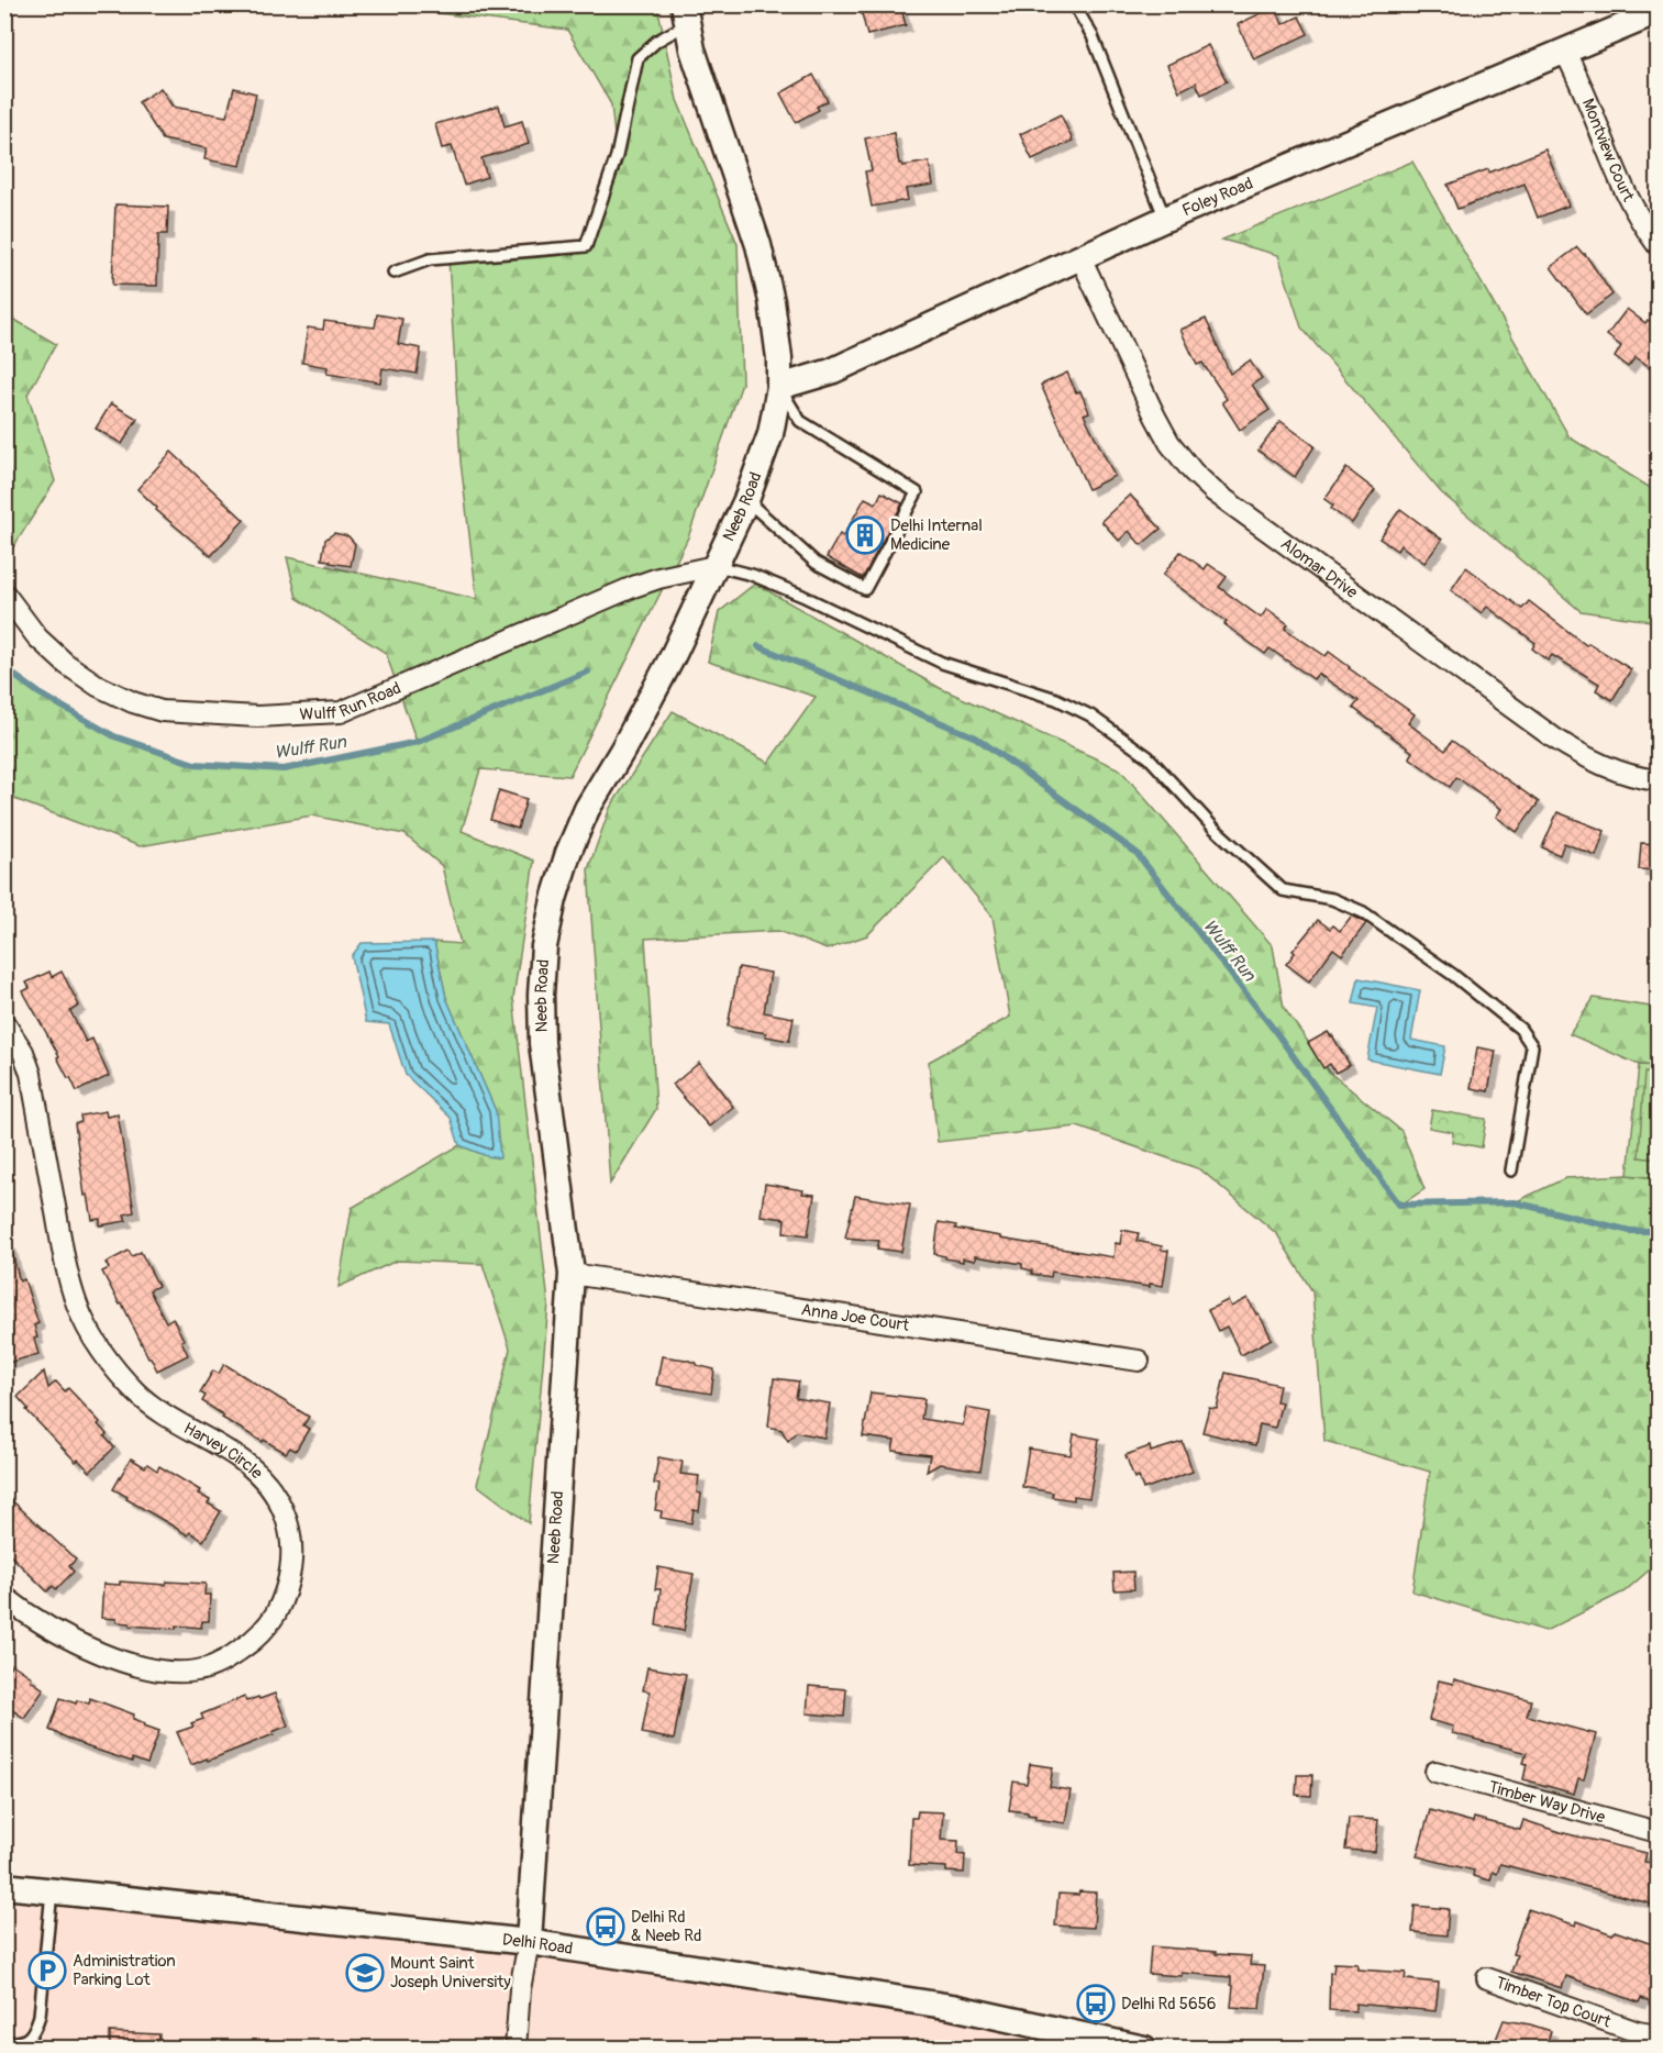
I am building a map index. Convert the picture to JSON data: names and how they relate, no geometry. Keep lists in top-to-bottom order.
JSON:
{
  "streets": {
    "street": [
      "Montview Court",
      "Foley Road",
      "Neeb Road",
      "Alomar Drive",
      "Wulff Run Road",
      "Anna Joe Court",
      "Harvey Circle",
      "Timber Way Drive",
      "Delhi Road",
      "Timber Top Court"
    ]
  },
  "crossings": [
    ["Montview Court", "Foley Road"],
    ["Foley Road", "Neeb Road"],
    ["Foley Road", "Alomar Drive"],
    ["Neeb Road", "Wulff Run Road"],
    ["Neeb Road", "Anna Joe Court"],
    ["Neeb Road", "Delhi Road"]
  ],
  "water": ["Wulff Run"],
  "places": {
    "building": ["Delhi Internal Medicine"],
    "bus stop": ["Delhi Rd & Neeb Rd", "Delhi Rd 5656"],
    "parking": ["Administration Parking Lot"],
    "school or university": ["Mount Saint Joseph University"]
  }
}
